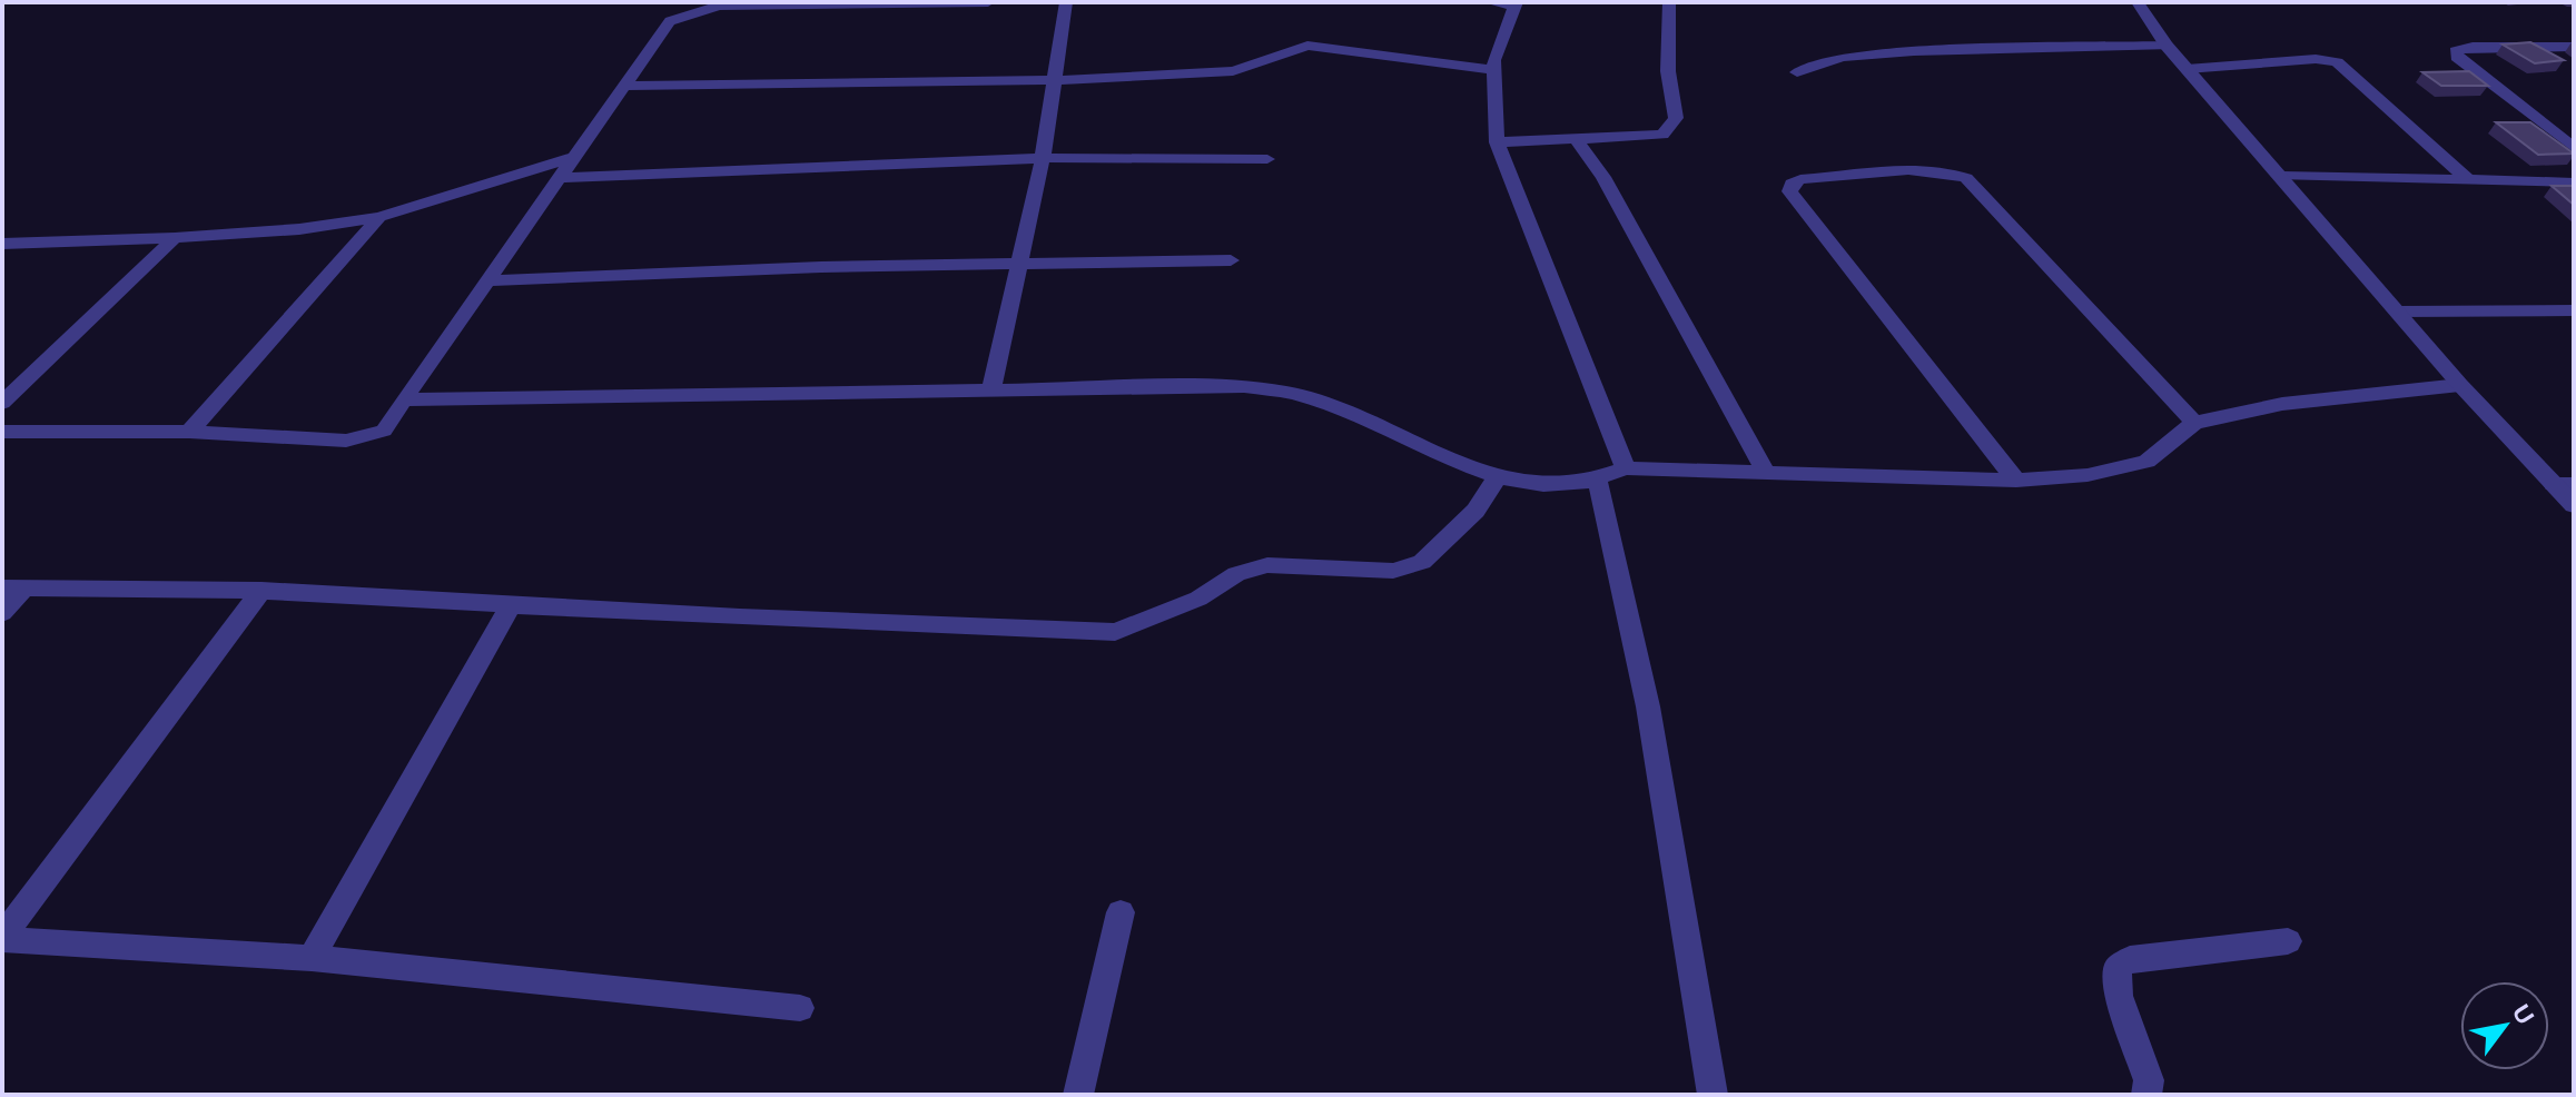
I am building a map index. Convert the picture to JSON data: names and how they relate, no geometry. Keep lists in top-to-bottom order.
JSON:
{
  "north": "top right"
}
